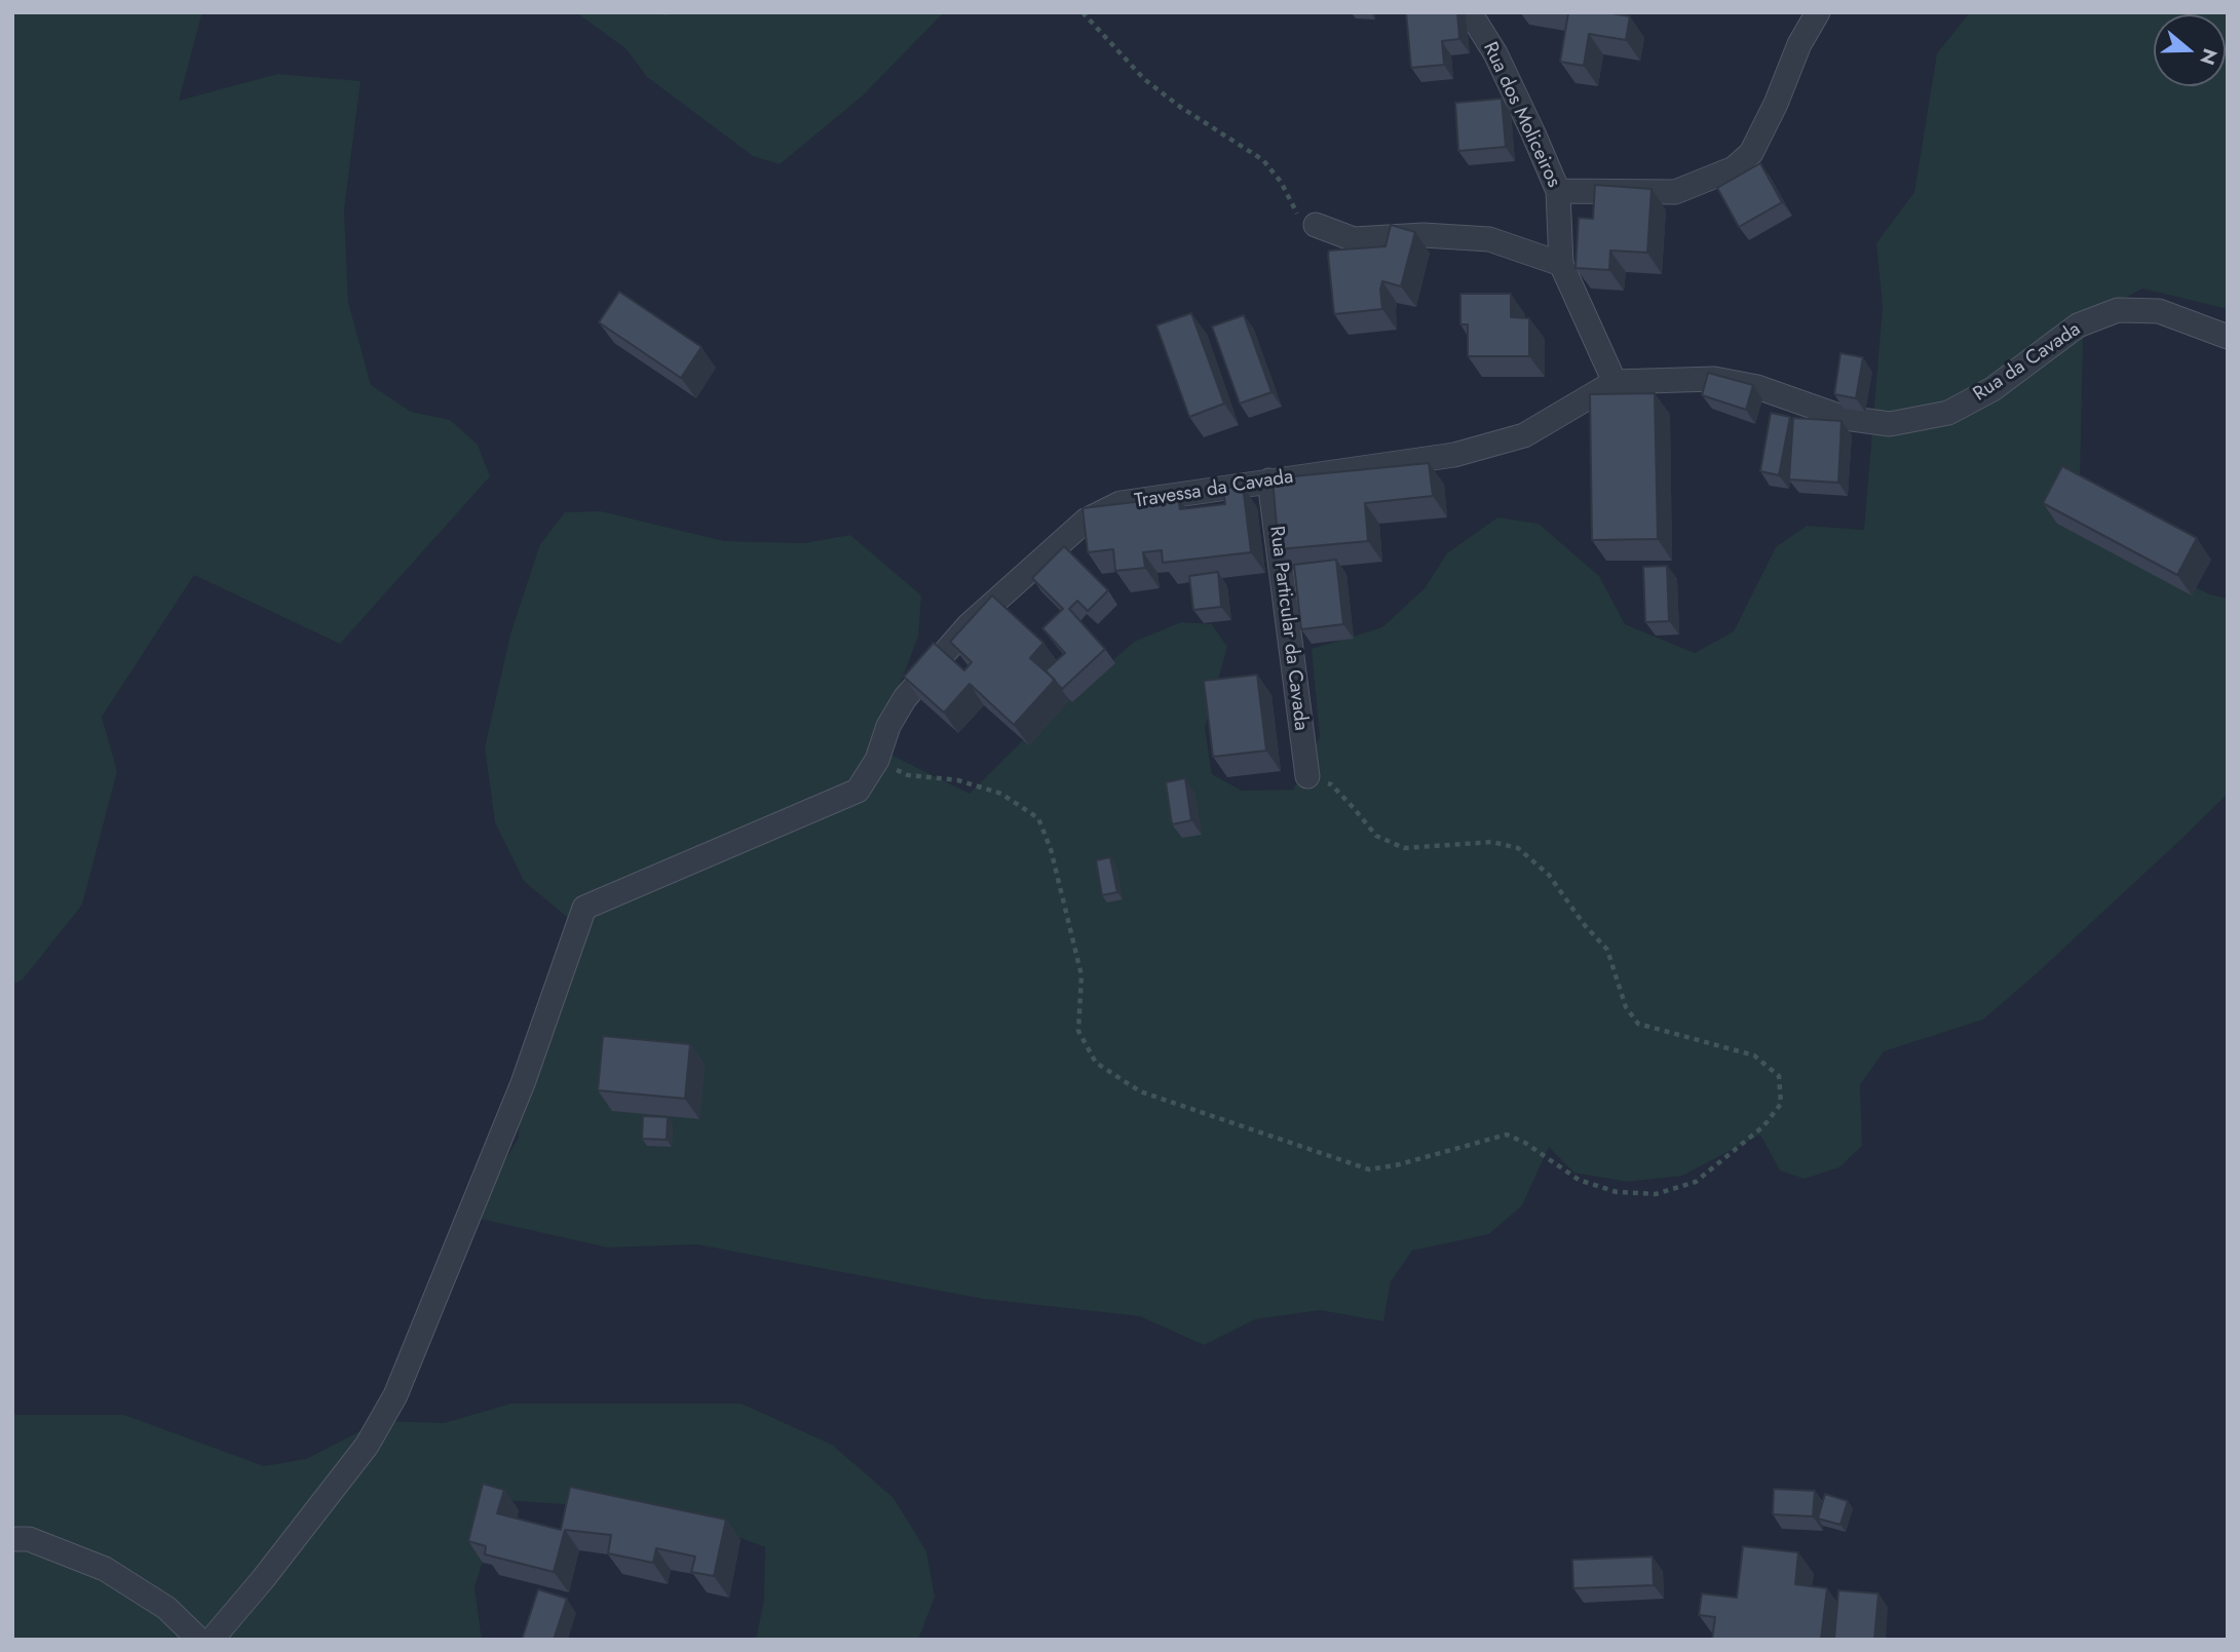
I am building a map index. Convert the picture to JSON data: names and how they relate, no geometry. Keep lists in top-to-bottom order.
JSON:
{
  "streets": {
    "street": [
      "Rua dos Moliceiros",
      "Rua da Cavada",
      "Travessa da Cavada",
      "Rua Particular da Cavada"
    ]
  },
  "crossings": [
    ["Rua dos Moliceiros", "Rua da Cavada"],
    ["Rua dos Moliceiros", "Travessa da Cavada"],
    ["Rua da Cavada", "Travessa da Cavada"],
    ["Travessa da Cavada", "Rua Particular da Cavada"]
  ],
  "north": "right"
}
